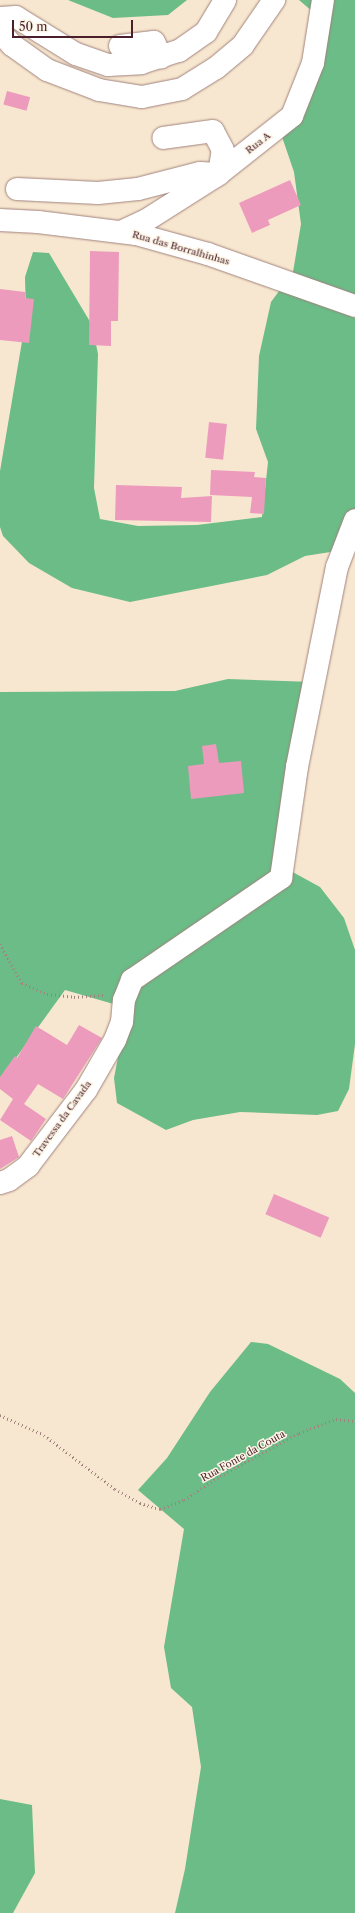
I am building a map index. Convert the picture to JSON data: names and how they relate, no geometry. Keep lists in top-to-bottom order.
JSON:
{
  "streets": {
    "street": ["Rua A", "Rua das Borralhinhas", "Travessa da Cavada"],
    "path": ["Rua Fonte da Couta"]
  },
  "crossings": [
    ["Rua A", "Rua das Borralhinhas"]
  ],
  "scale_bar": "50 m"
}
